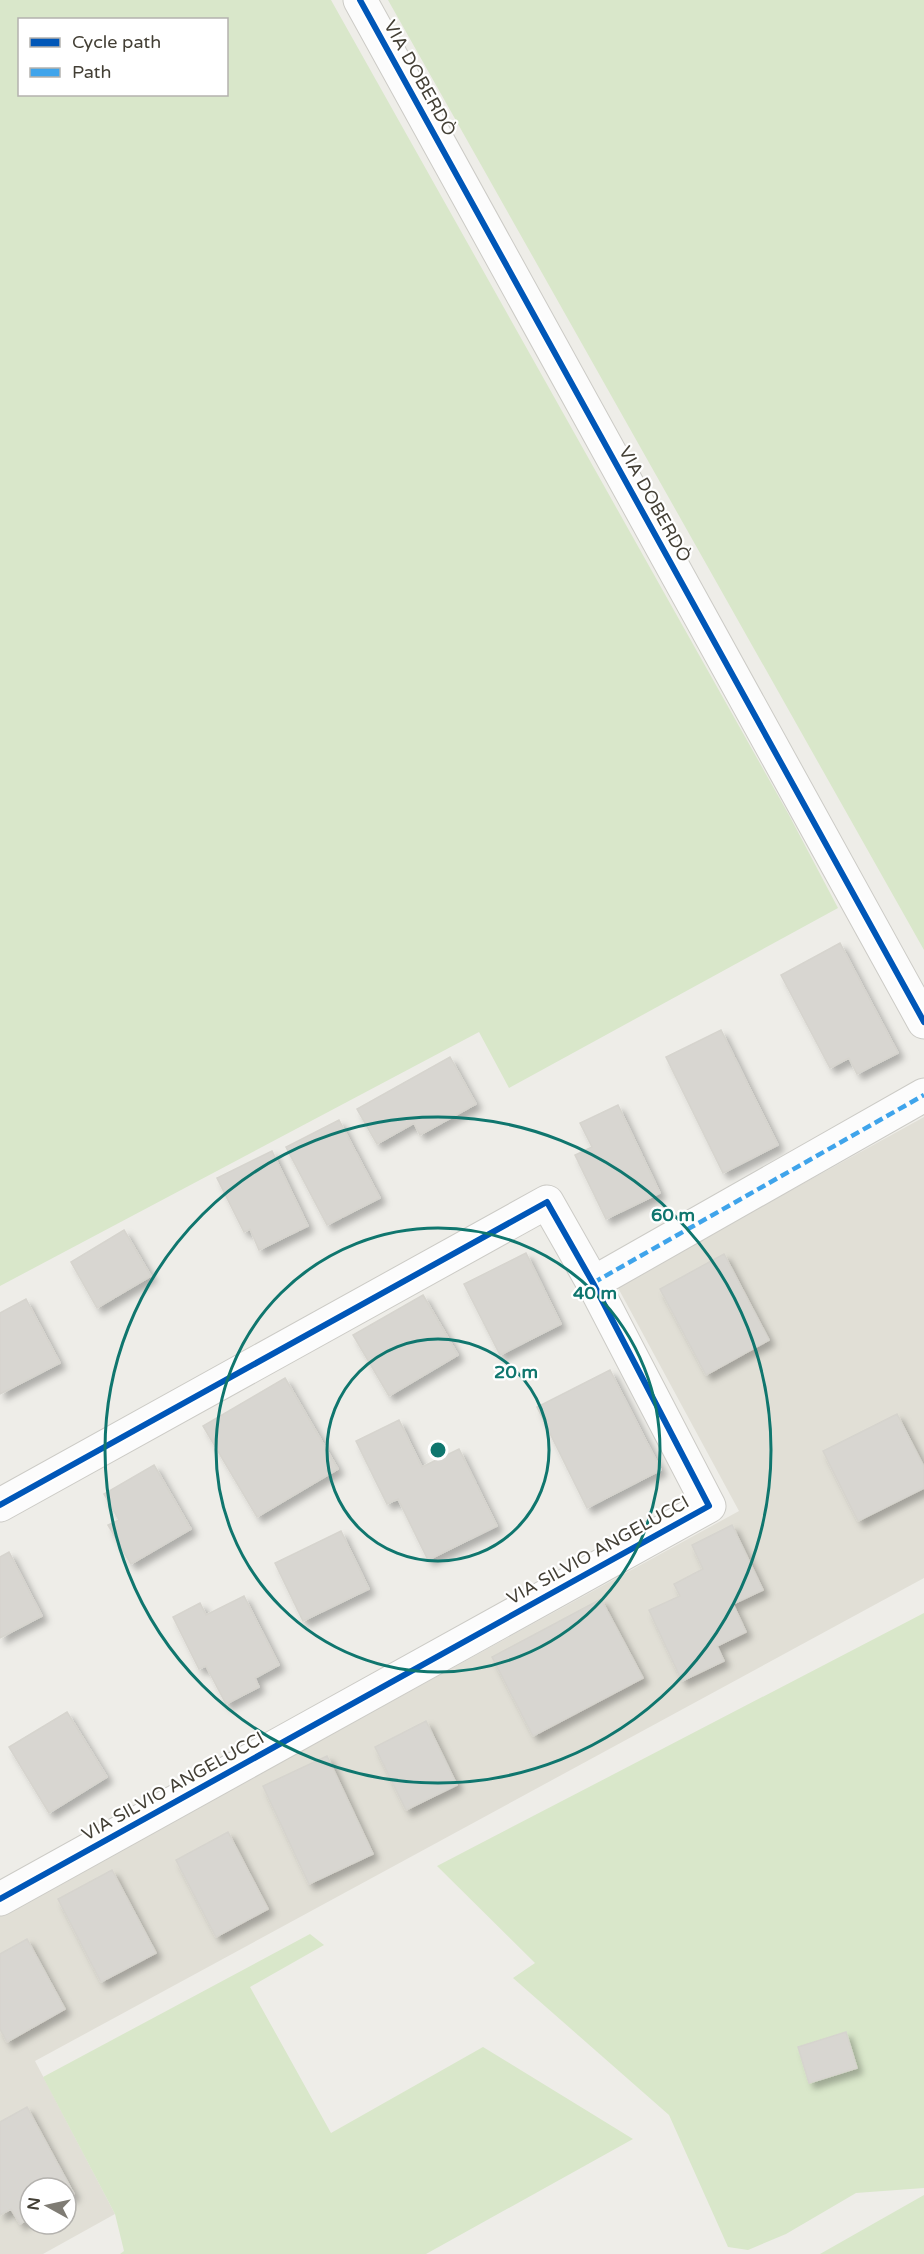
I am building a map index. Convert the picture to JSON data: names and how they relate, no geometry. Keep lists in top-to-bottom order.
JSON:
{
  "streets": {
    "street": ["VIA DOBERDÒ", "VIA SILVIO ANGELUCCI"]
  },
  "legend": ["Cycle path", "Path"],
  "north": "left",
  "rings": ["60 m", "40 m", "20 m"]
}
